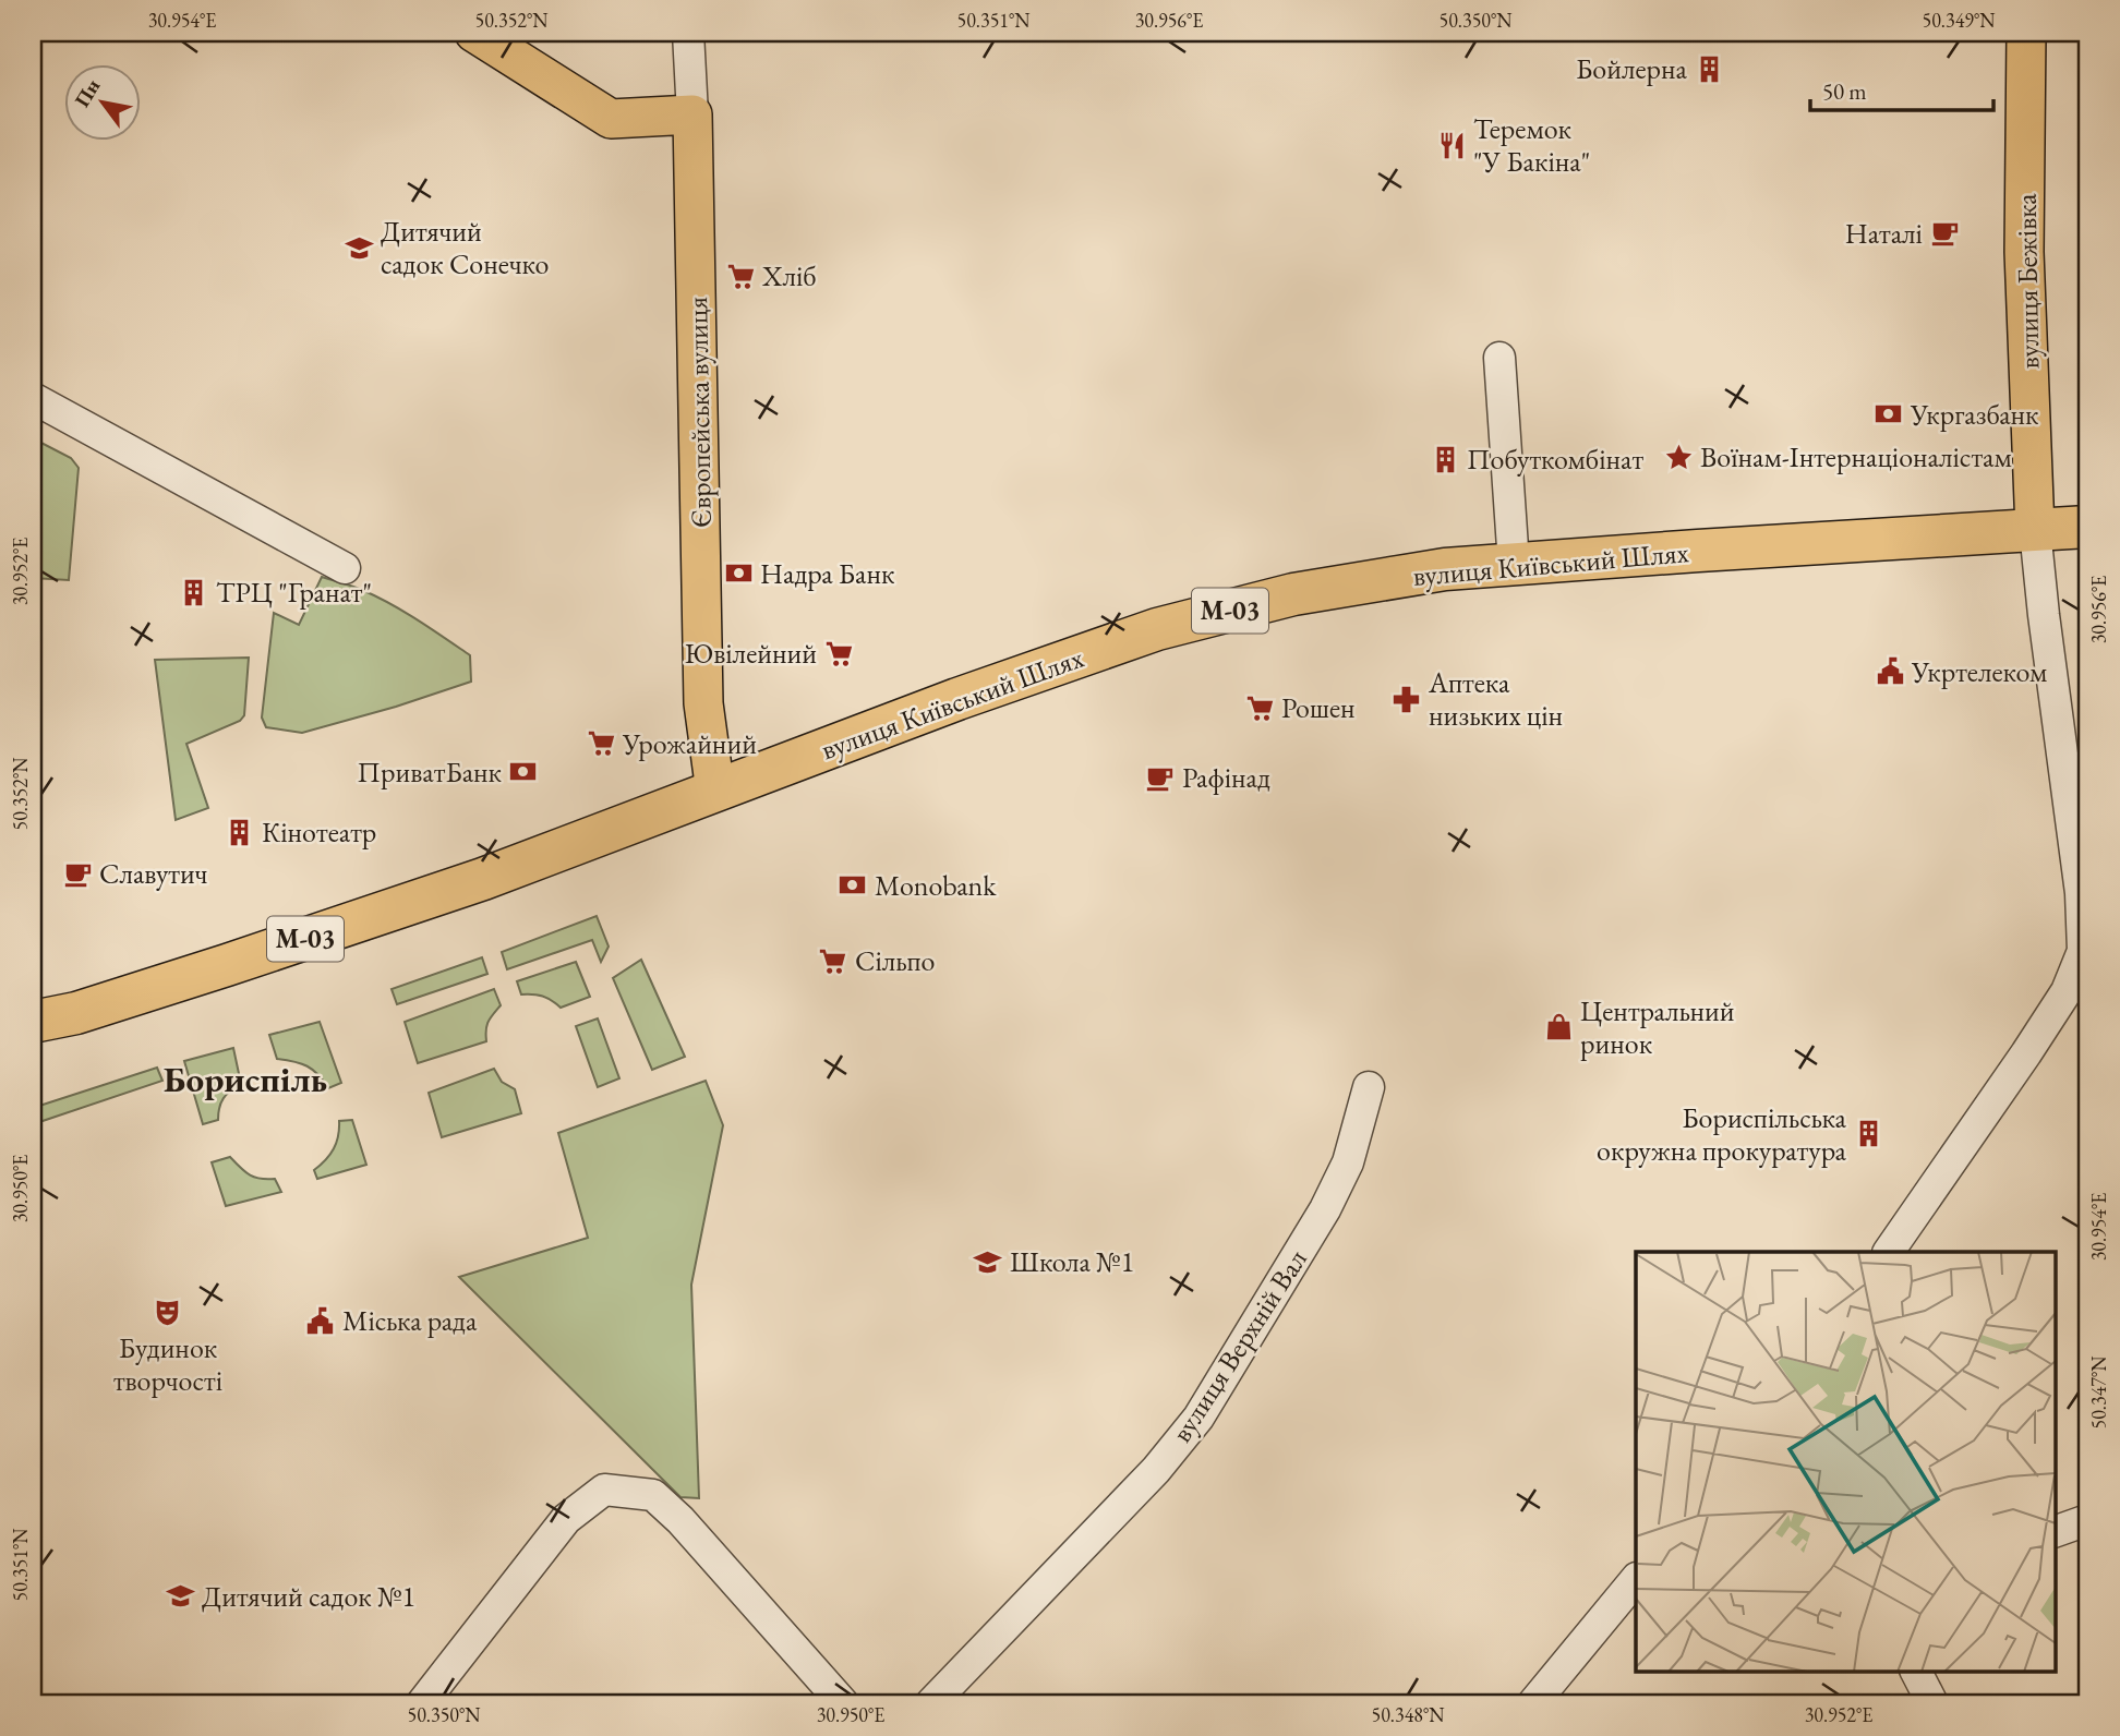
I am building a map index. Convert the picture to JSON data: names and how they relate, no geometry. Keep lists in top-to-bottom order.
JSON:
{
  "streets": {
    "highway": ["вулиця Київський Шлях", "М-03"],
    "main road": ["вулиця Бежівка", "Європейська вулиця"],
    "street": ["вулиця Верхній Вал"]
  },
  "crossings": [
    ["вулиця Бежівка", "вулиця Київський Шлях"],
    ["Європейська вулиця", "вулиця Київський Шлях"]
  ],
  "districts": ["Бориспіль"],
  "places": {
    "building": [
      "Бойлерна",
      "Побуткомбінат",
      "ТРЦ \"Гранат\"",
      "Кінотеатр",
      "Бориспільська окружна прокуратура"
    ],
    "restaurant": ["Теремок \"У Бакiна\""],
    "cafe": ["Наталі", "Рафінад", "Славутич"],
    "school or university": ["Дитячий садок Сонечко", "Школа №1", "Дитячий садок №1"],
    "supermarket": [
      "Хліб",
      "Ювілейний",
      "Рошен",
      "Урожайний",
      "Сільпо"
    ],
    "bank": [
      "Укргазбанк",
      "Надра Банк",
      "ПриватБанк",
      "Monobank"
    ],
    "place": ["Воїнам-Інтернаціоналістам"],
    "public building": ["Укртелеком", "Міська рада"],
    "pharmacy": ["Аптека низьких цін"],
    "shop": ["Центральний ринок"],
    "theatre": ["Будинок творчості"]
  },
  "scale_bar": "50 m",
  "north": "top left",
  "coordinates": [
    "30.954°E",
    "50.352°N",
    "50.351°N",
    "30.956°E",
    "50.350°N",
    "50.349°N",
    "30.952°E",
    "30.950°E",
    "50.347°N",
    "50.348°N"
  ]
}
